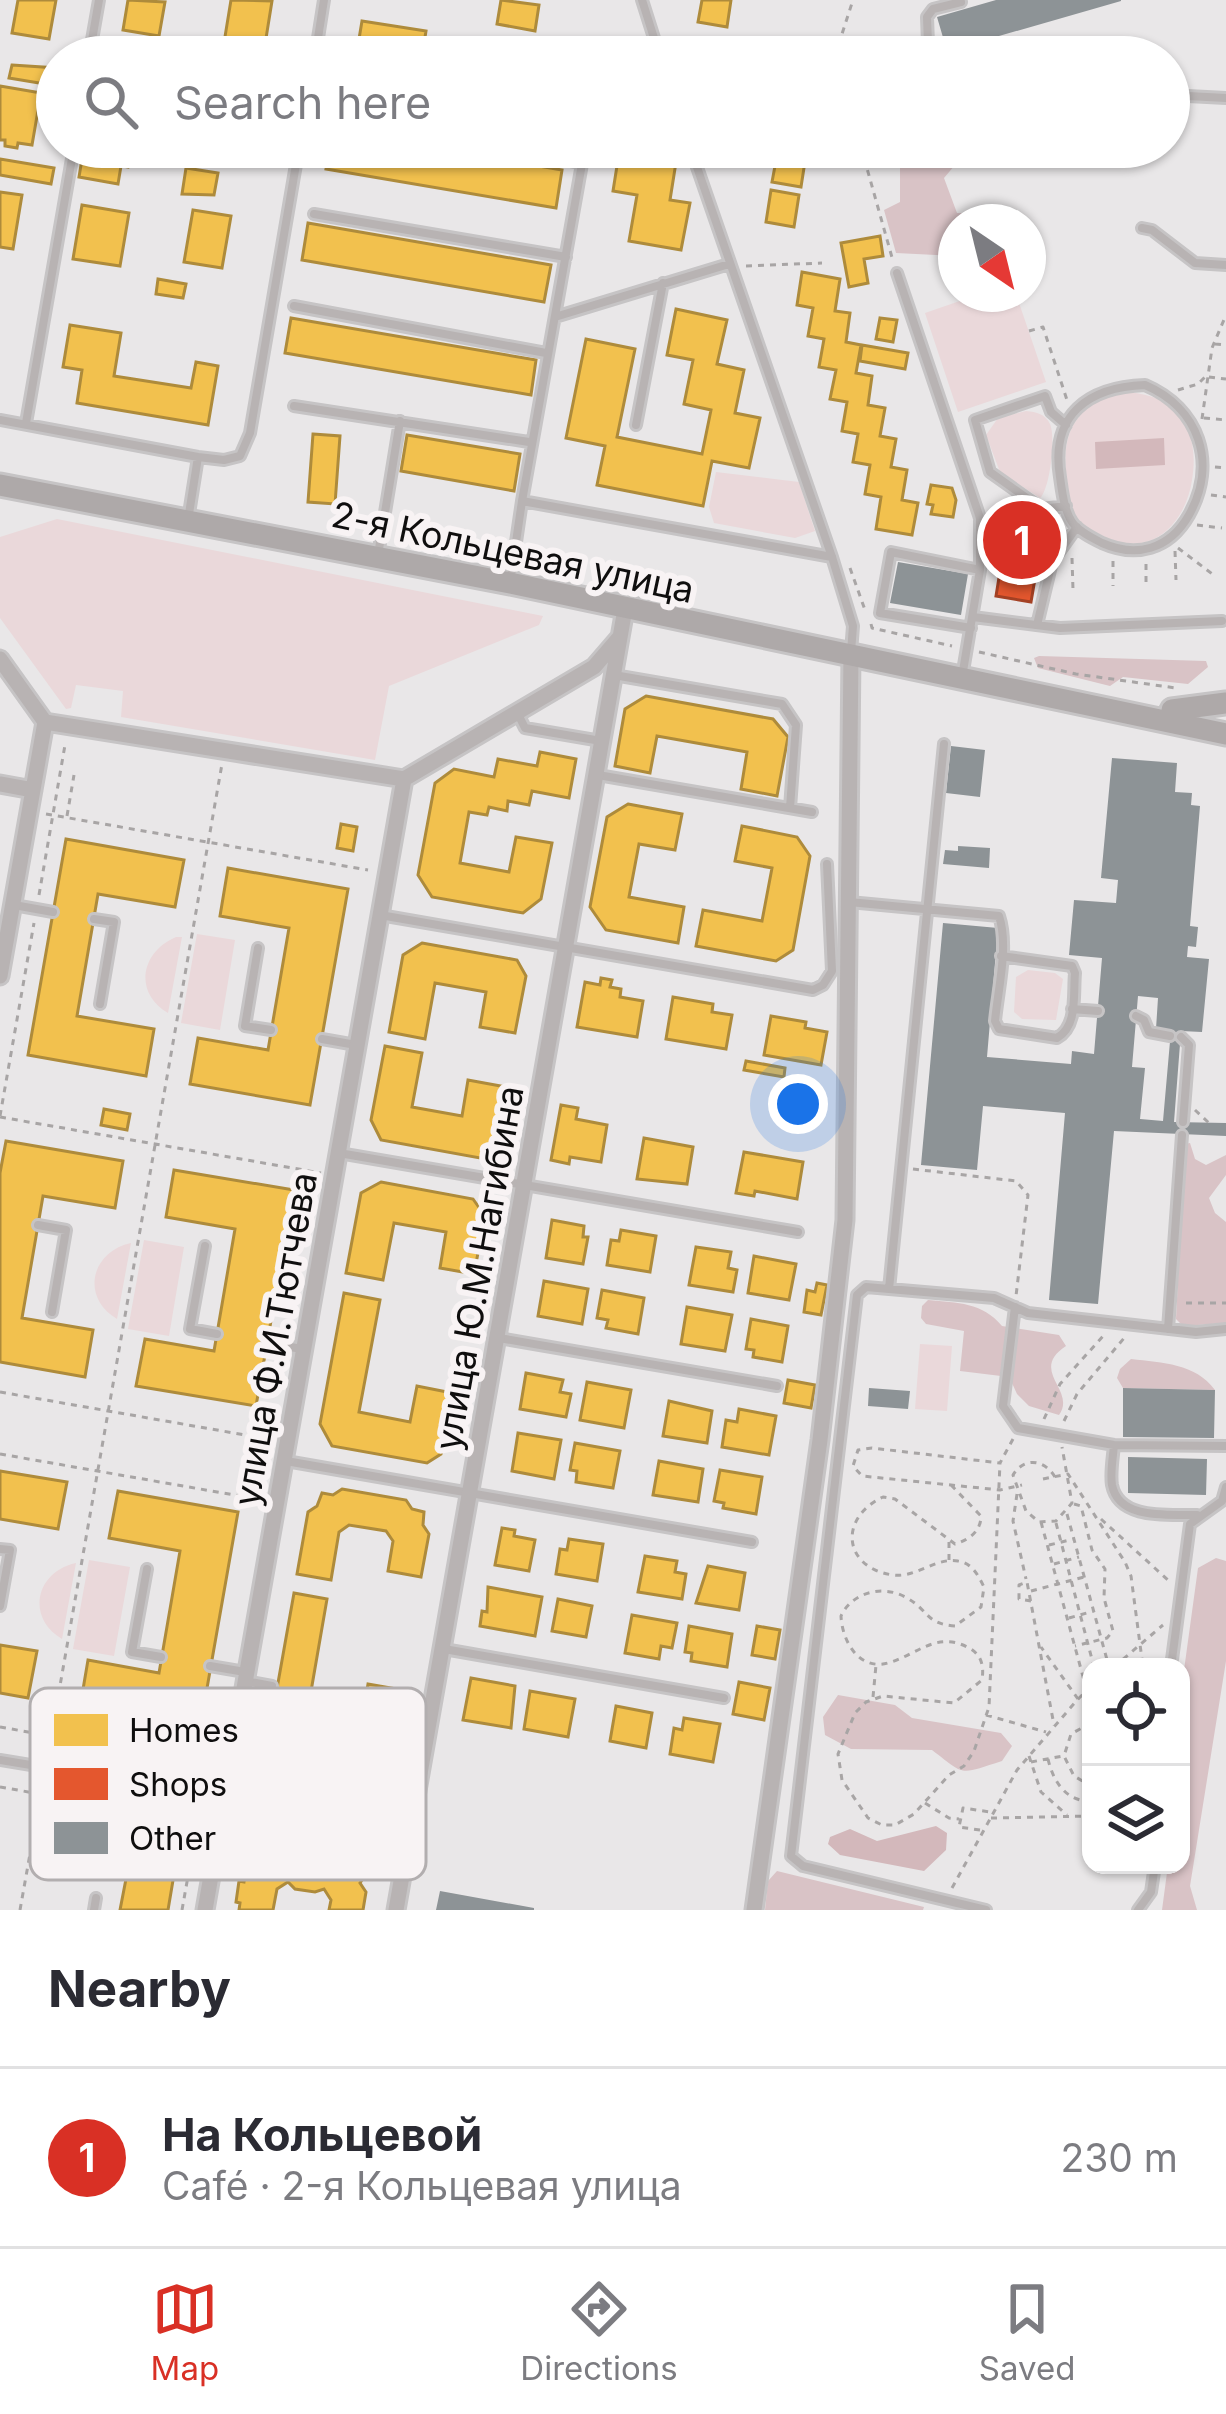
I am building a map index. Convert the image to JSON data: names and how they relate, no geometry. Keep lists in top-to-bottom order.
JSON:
{
  "streets": {
    "main road": ["2-я Кольцевая улица"],
    "street": ["улица Ю.М.Нагибина", "улица Ф.И.Тютчева"]
  },
  "crossings": [
    ["2-я Кольцевая улица", "улица Ю.М.Нагибина"]
  ],
  "legend": ["Homes", "Shops", "Other"],
  "north": "bottom right",
  "page": {
    "search": "Search here",
    "pins": "1",
    "heading": "Nearby",
    "list": [
      {
        "mark": "1",
        "name": "На Кольцевой",
        "note": "Café · 2-я Кольцевая улица",
        "value": "230 m"
      }
    ],
    "nav": ["Map", "Directions", "Saved"]
  }
}
